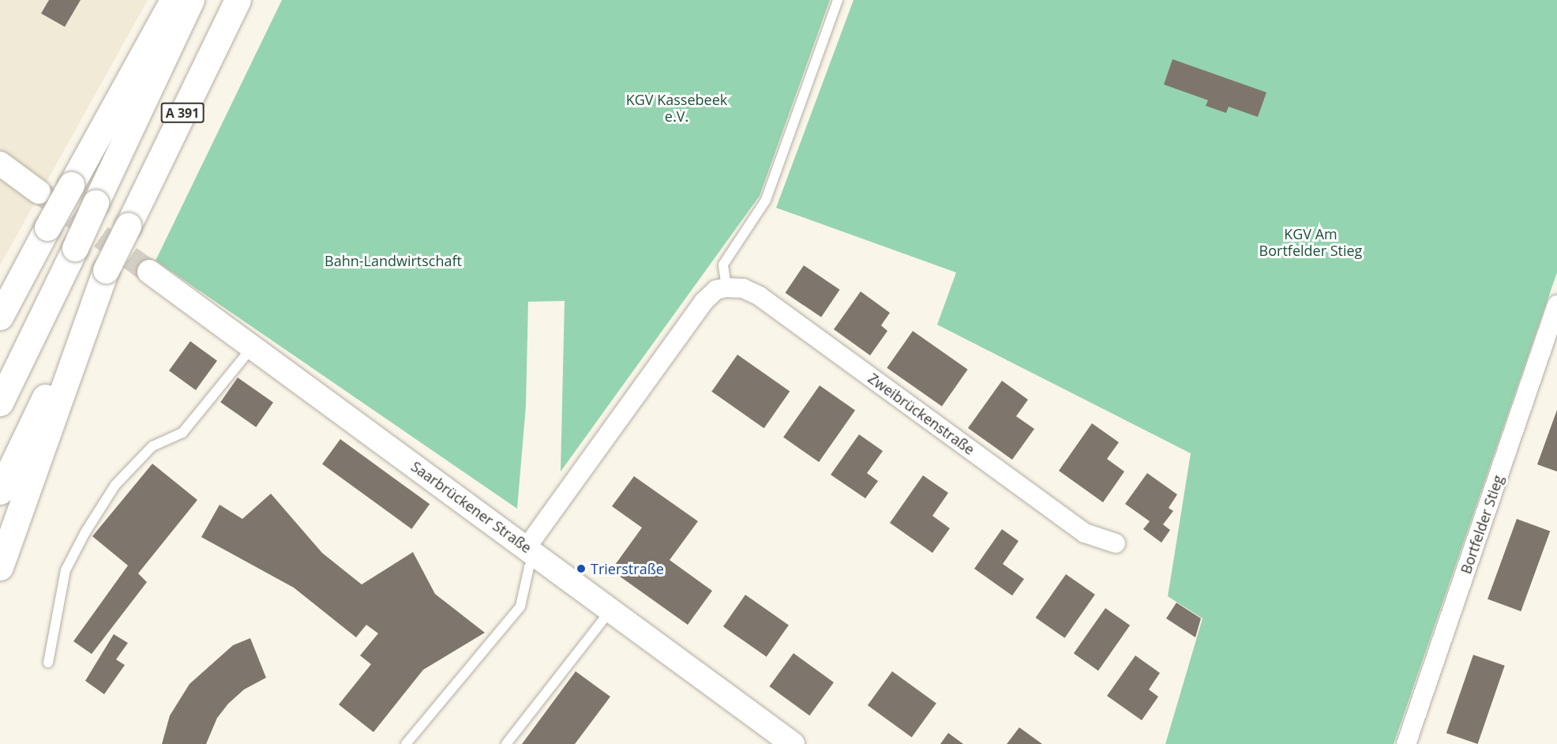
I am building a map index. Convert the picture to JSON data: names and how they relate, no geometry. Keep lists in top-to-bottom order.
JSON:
{
  "streets": {
    "highway": ["A 391"],
    "street": ["Zweibrückenstraße", "Saarbrückener Straße", "Bortfelder Stieg"]
  },
  "parks": ["KGV Kassebeek e.V.", "KGV Am Bortfelder Stieg", "Bahn-Landwirtschaft"],
  "places": ["Trierstraße"]
}
